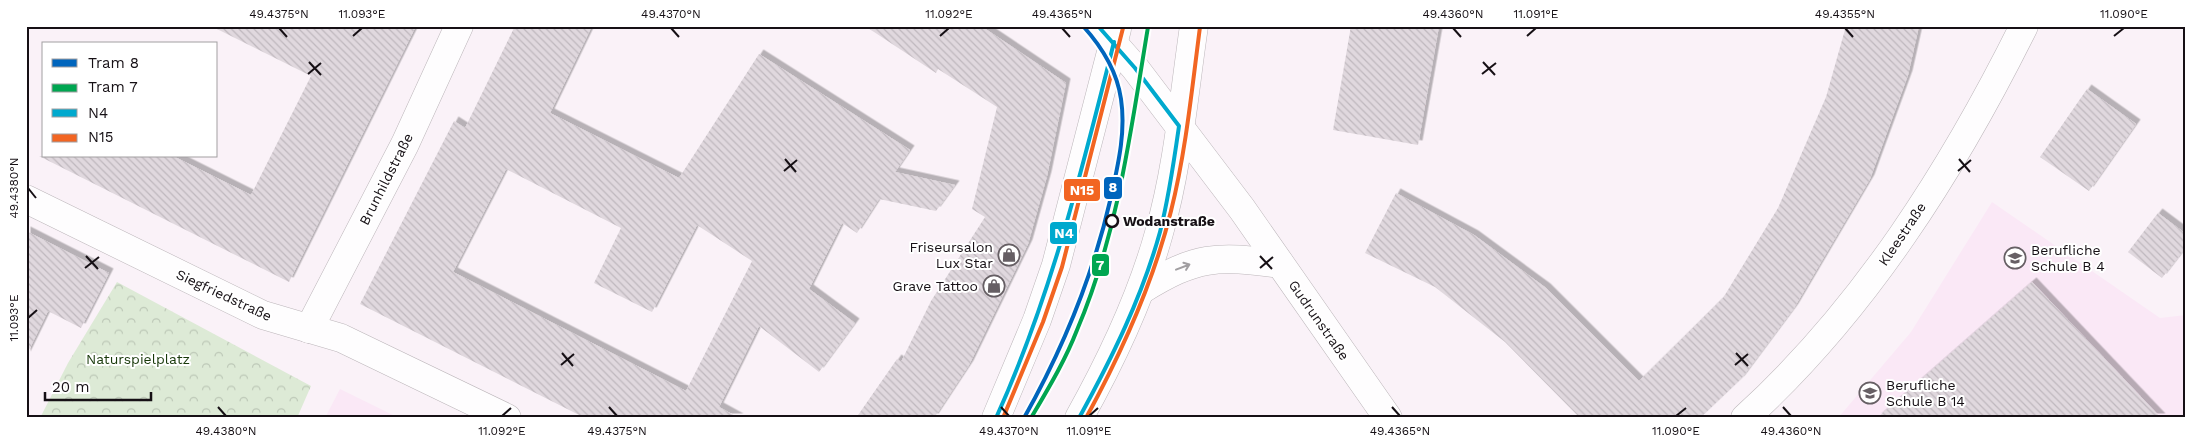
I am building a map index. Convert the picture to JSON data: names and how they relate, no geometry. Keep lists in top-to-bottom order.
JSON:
{
  "streets": {
    "street": [
      "Brunhildstraße",
      "Kleestraße",
      "Siegfriedstraße",
      "Gudrunstraße"
    ]
  },
  "crossings": [
    ["Brunhildstraße", "Siegfriedstraße"]
  ],
  "parks": ["Naturspielplatz"],
  "places": {
    "other": ["Wodanstraße"],
    "shop": ["Friseursalon Lux Star", "Grave Tattoo"],
    "school or university": ["Berufliche Schule B 4", "Berufliche Schule B 14"]
  },
  "lines": [
    "tram line 8",
    "transit line N4",
    "tram line 7",
    "transit line N15"
  ],
  "legend": [
    "Tram 8",
    "Tram 7",
    "N4",
    "N15"
  ],
  "scale_bar": "20 m",
  "coordinates": [
    "49.4375°N",
    "11.093°E",
    "49.4370°N",
    "11.092°E",
    "49.4365°N",
    "49.4360°N",
    "11.091°E",
    "49.4355°N",
    "11.090°E",
    "49.4380°N"
  ]
}
